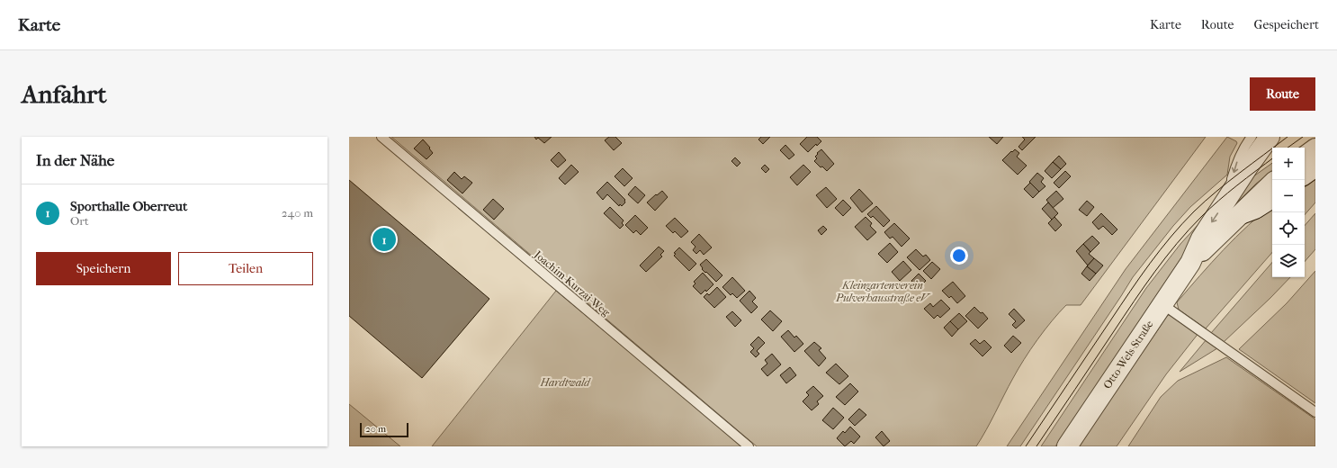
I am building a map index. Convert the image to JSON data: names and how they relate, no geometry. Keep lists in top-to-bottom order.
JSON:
{
  "streets": {
    "street": ["Otto-Wels-Straße"],
    "lane": ["Joachim-Kurzaj-Weg"]
  },
  "parks": ["Kleingartenverein Pulverhausstraße eV", "Hardtwald"],
  "scale_bar": "20 m",
  "page": {
    "header": "Karte",
    "nav": ["Karte", "Route", "Gespeichert"],
    "buttons": [
      "Route",
      ["Speichern", "Teilen"]
    ],
    "title": "Anfahrt",
    "heading": "In der Nähe",
    "map_buttons": ["+", "−"],
    "list": [
      {
        "mark": "1",
        "name": "Sporthalle Oberreut",
        "note": "Ort",
        "value": "240 m"
      }
    ],
    "pins": "1",
    "scale": "20 m"
  }
}
